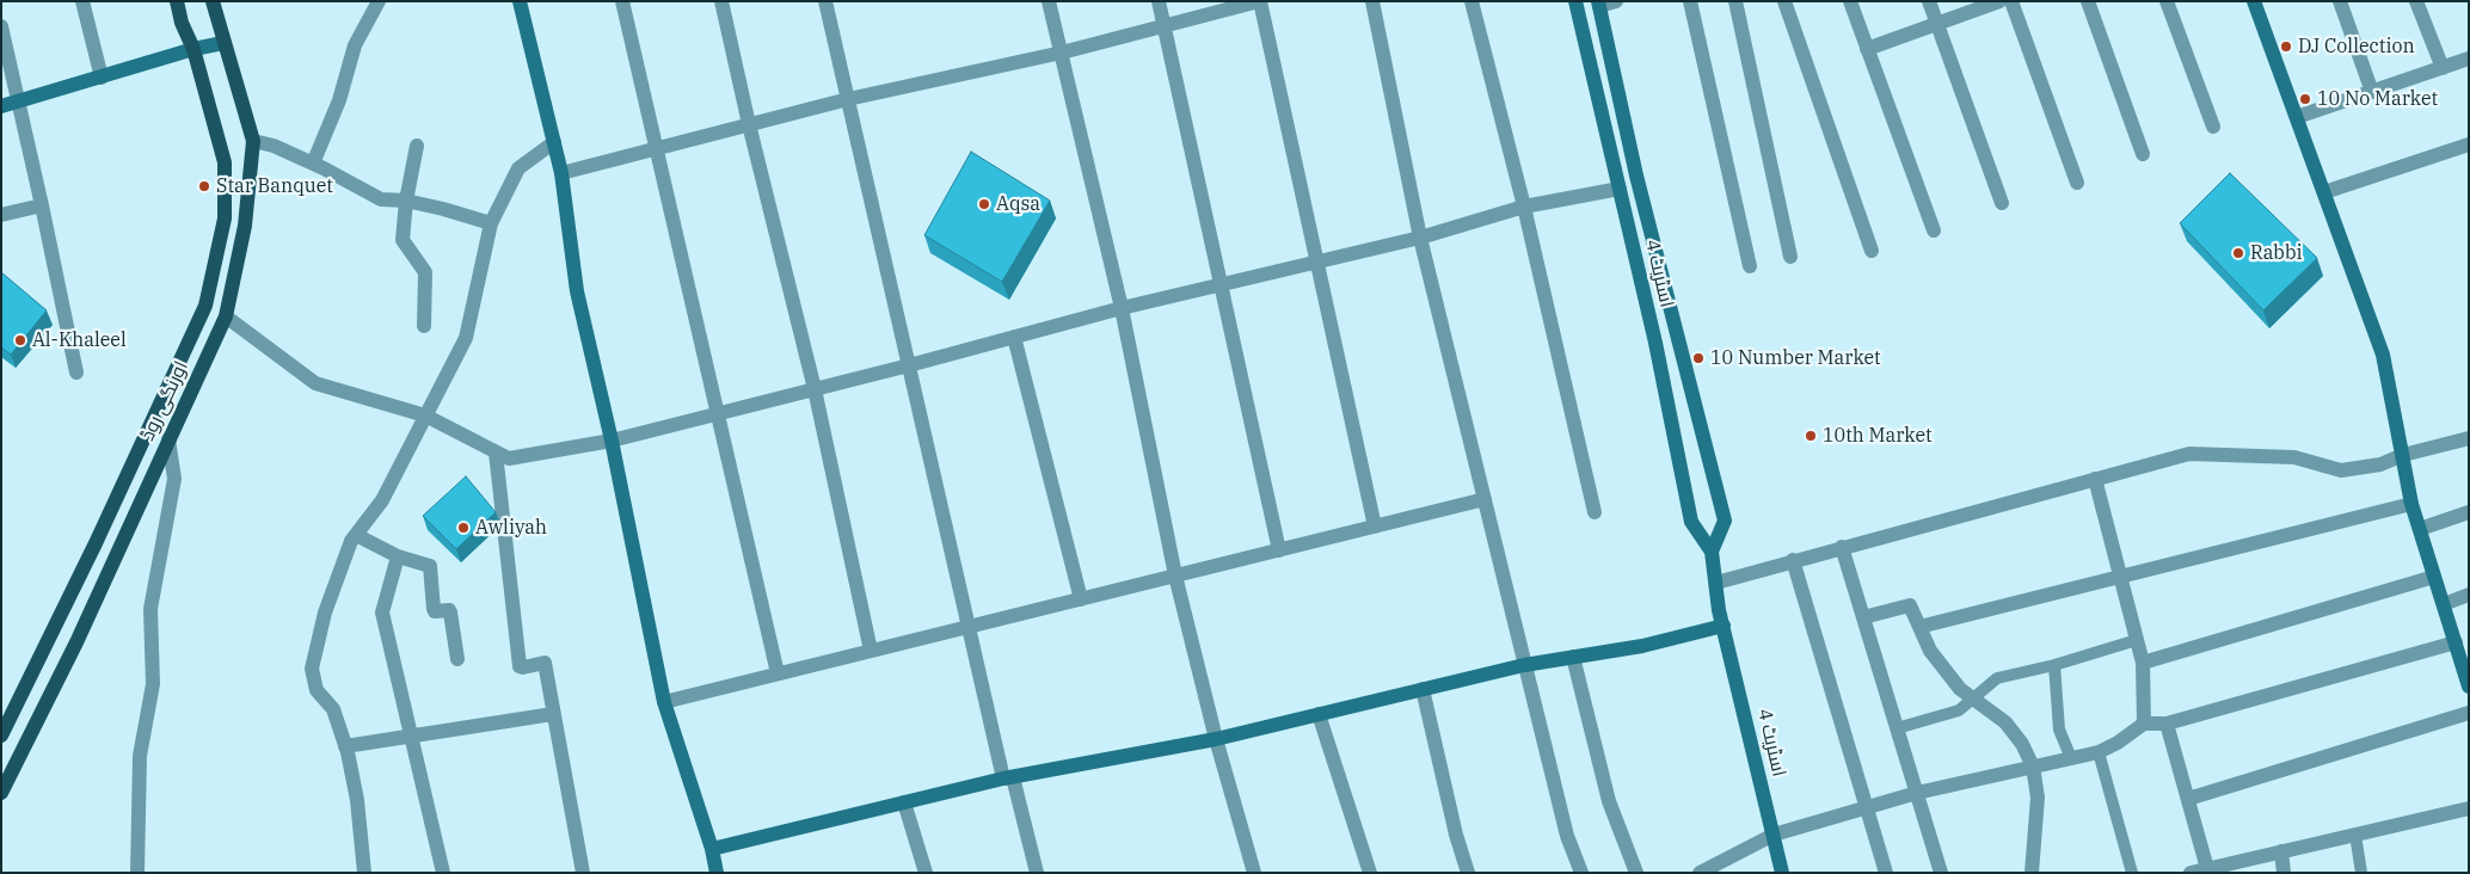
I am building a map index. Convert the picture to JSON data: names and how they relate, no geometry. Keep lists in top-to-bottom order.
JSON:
{
  "streets": {
    "main road": ["اورنگی روڈ"],
    "street": ["اسٹریٹ 4"]
  },
  "places": [
    "DJ Collection",
    "10 No Market",
    "Star Banquet",
    "Aqsa",
    "Rabbi",
    "Al-Khaleel",
    "10 Number Market",
    "10th Market",
    "Awliyah"
  ]
}
